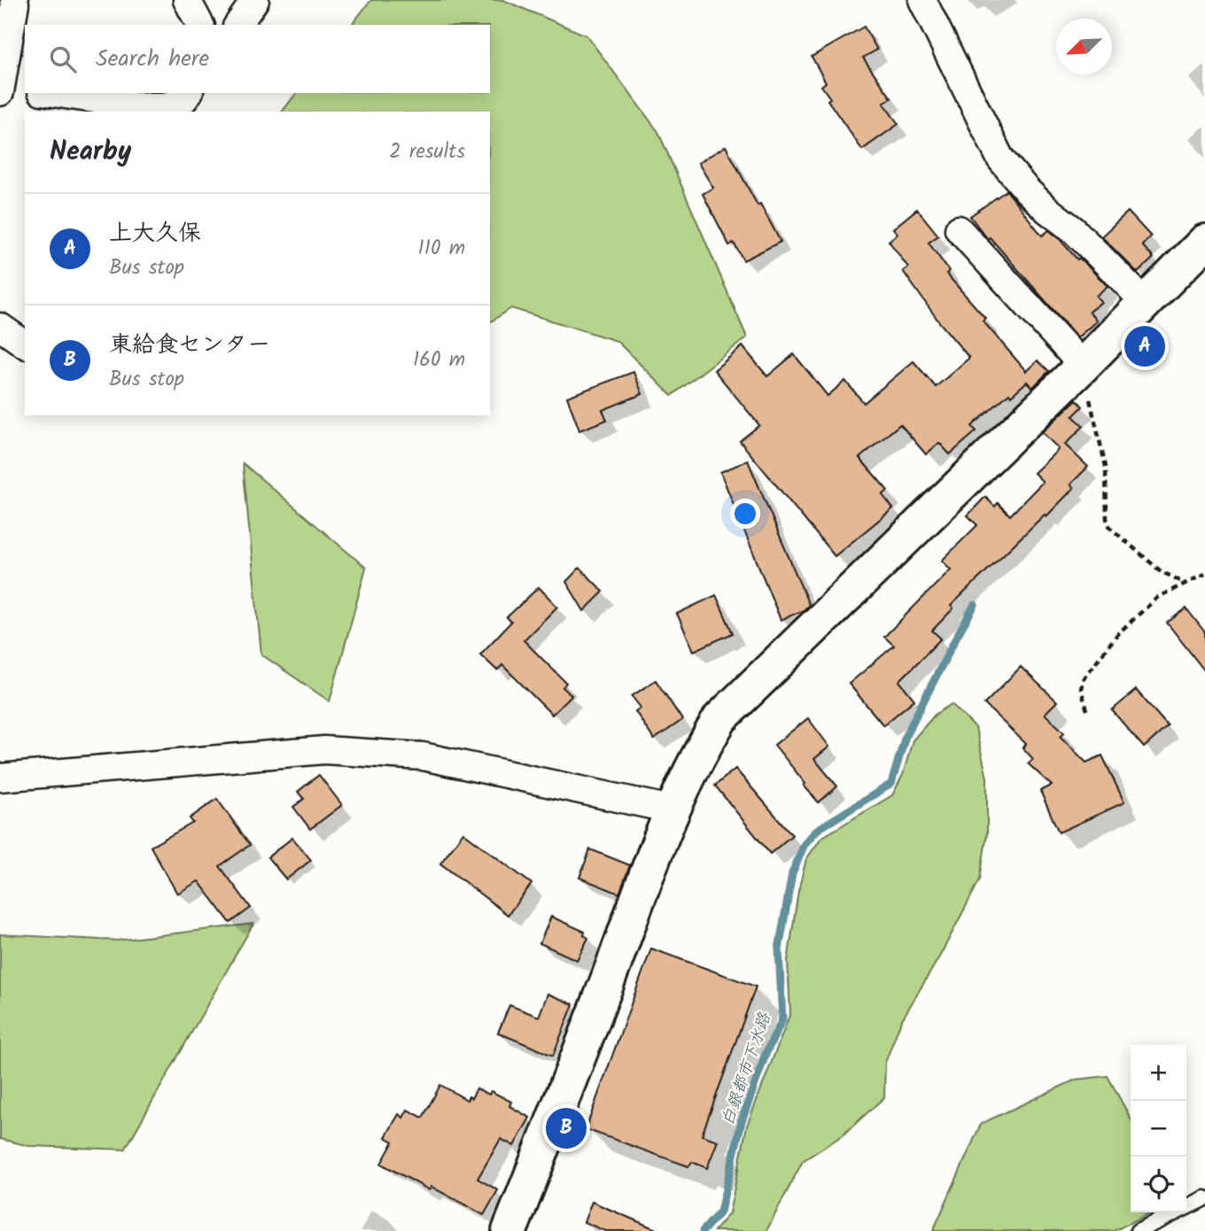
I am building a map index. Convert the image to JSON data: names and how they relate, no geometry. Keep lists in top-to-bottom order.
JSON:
{
  "water": ["白銀都市下水路"],
  "north": "bottom left",
  "page": {
    "search": "Search here",
    "heading": ["Nearby", "2 results"],
    "list": [
      {
        "mark": "A",
        "name": "上大久保",
        "note": "Bus stop",
        "value": "110 m"
      },
      {
        "mark": "B",
        "name": "東給食センター",
        "note": "Bus stop",
        "value": "160 m"
      }
    ],
    "pins": ["A", "B"],
    "map_buttons": ["+", "−"]
  }
}
